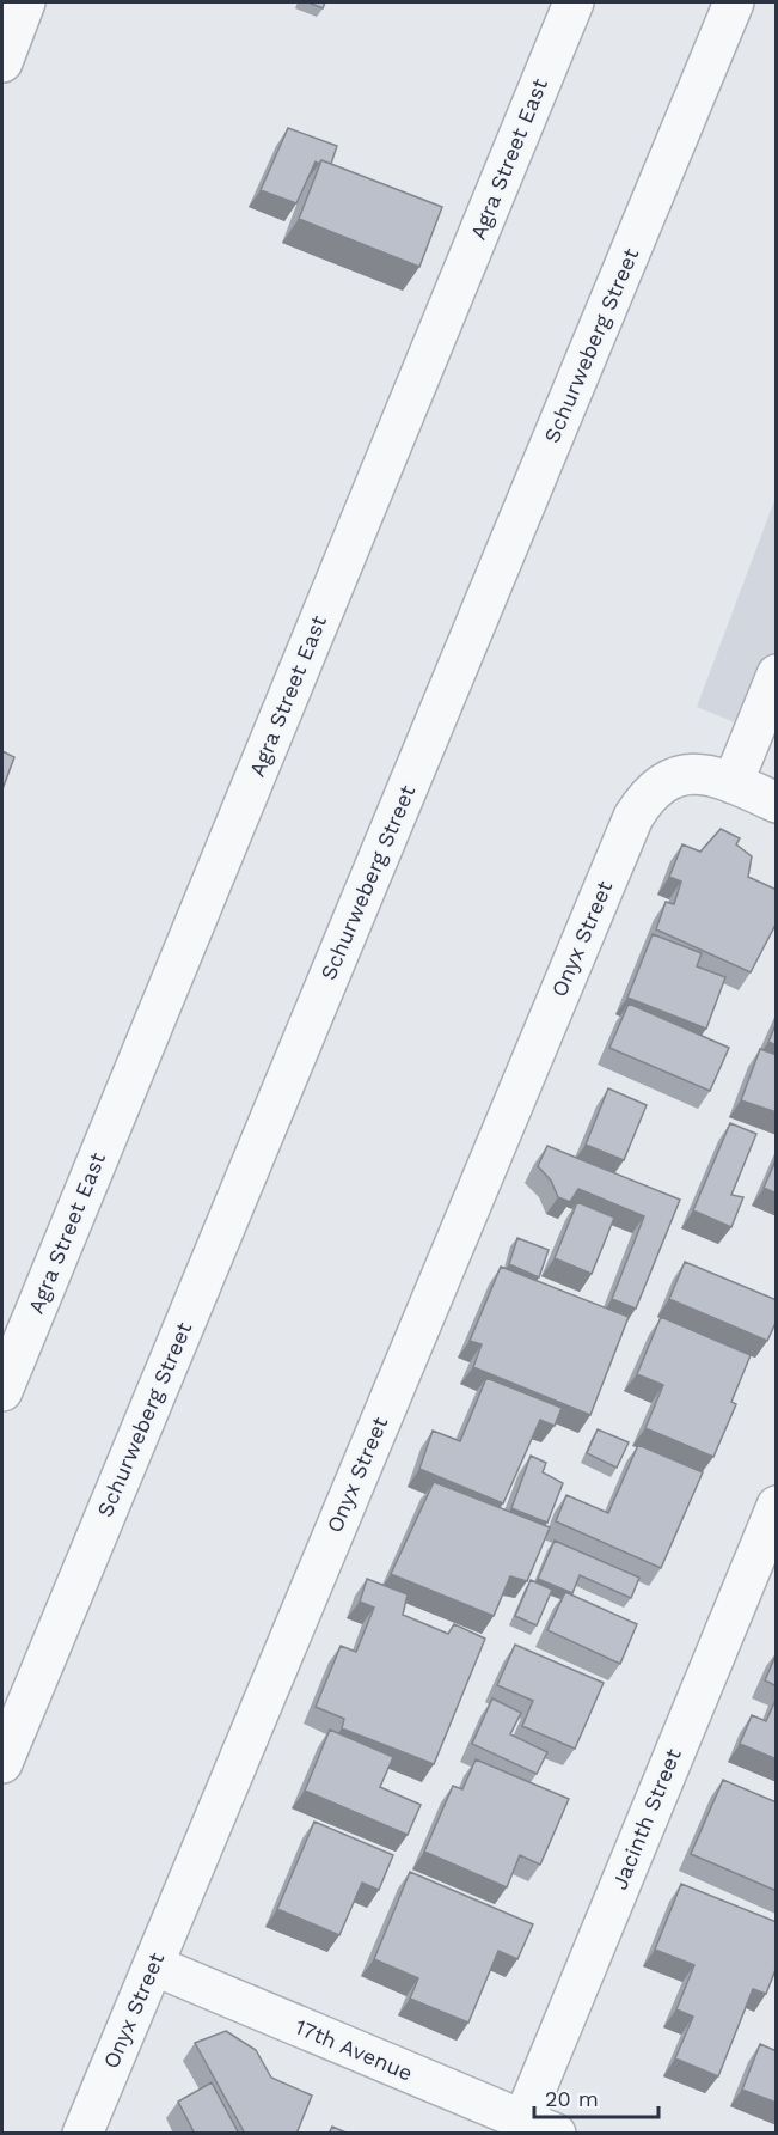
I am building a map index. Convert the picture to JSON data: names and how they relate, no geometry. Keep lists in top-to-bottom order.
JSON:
{
  "streets": {
    "street": [
      "Agra Street East",
      "Schurweberg Street",
      "Onyx Street",
      "Jacinth Street",
      "17th Avenue"
    ]
  },
  "crossings": [
    ["Onyx Street", "17th Avenue"],
    ["Jacinth Street", "17th Avenue"]
  ],
  "scale_bar": "20 m"
}
